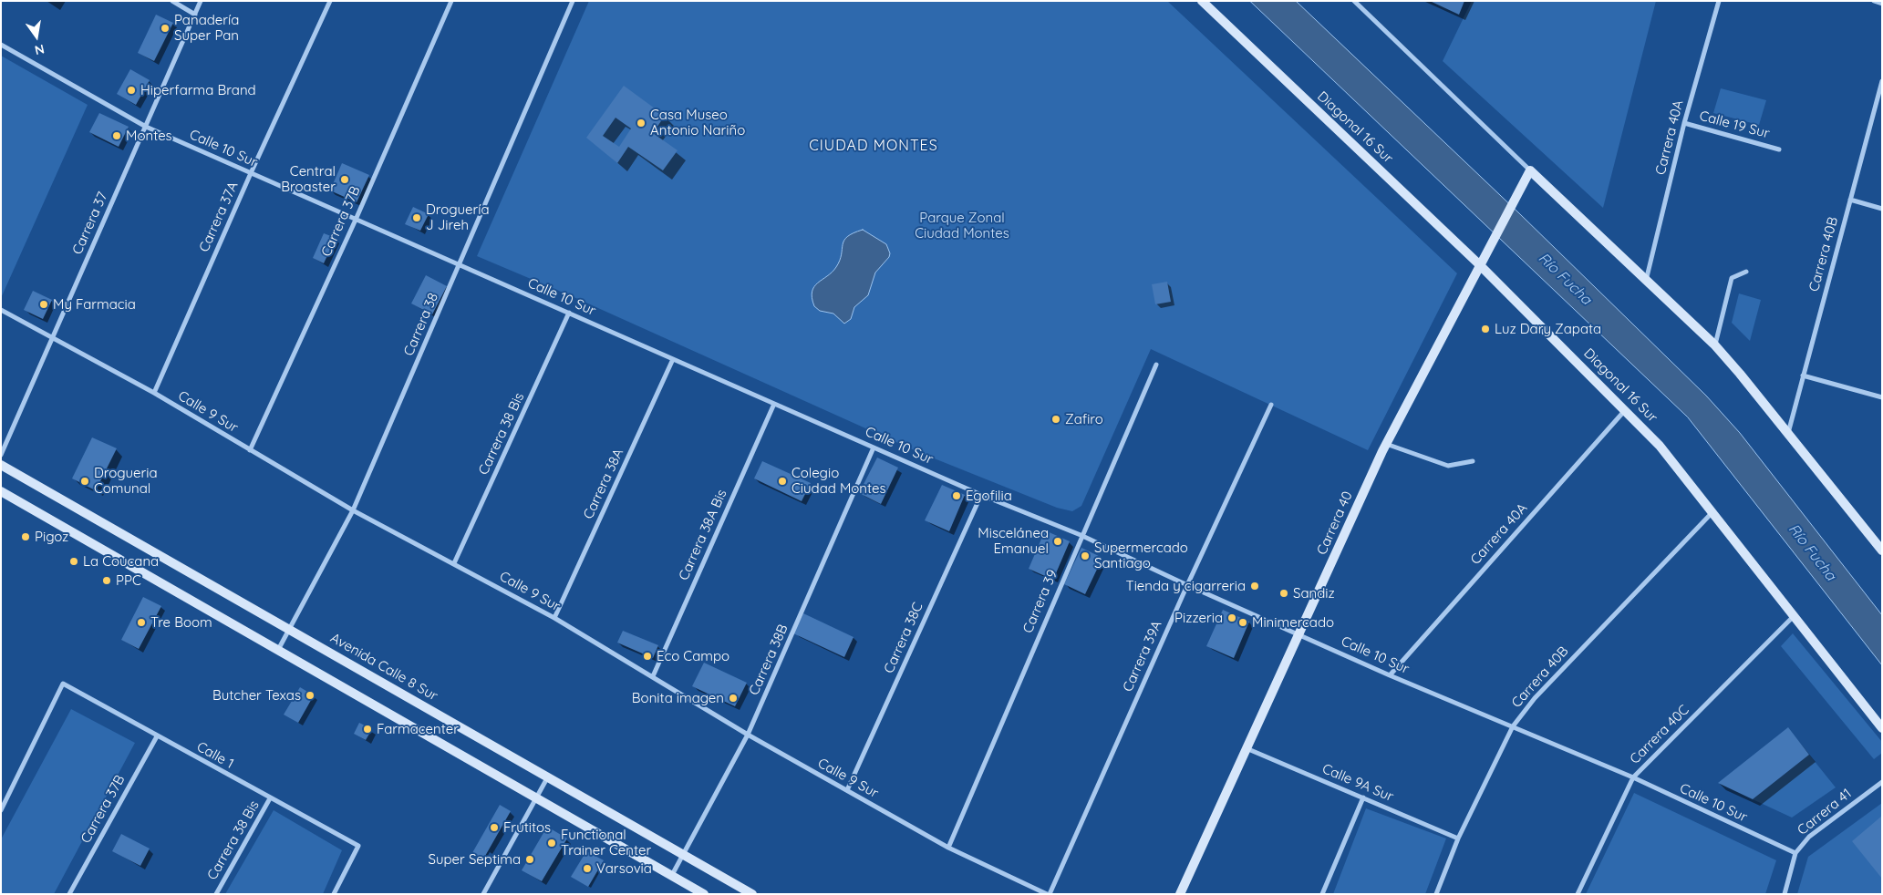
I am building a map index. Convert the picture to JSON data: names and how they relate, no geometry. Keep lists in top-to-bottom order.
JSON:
{
  "streets": {
    "street": [
      "Calle 19 Sur",
      "Diagonal 16 Sur",
      "Carrera 40A",
      "Calle 10 Sur",
      "Carrera 37A",
      "Carrera 37B",
      "Carrera 37",
      "Carrera 40B",
      "Carrera 38",
      "Calle 9 Sur",
      "Carrera 38 Bis",
      "Carrera 38A",
      "Carrera 40",
      "Carrera 38A Bis",
      "Carrera 39",
      "Carrera 38C",
      "Carrera 39A",
      "Carrera 38B",
      "Avenida Calle 8 Sur",
      "Carrera 40C",
      "Calle 1",
      "Calle 9A Sur",
      "Carrera 41"
    ]
  },
  "crossings": [
    ["Calle 19 Sur", "Carrera 40A"],
    ["Diagonal 16 Sur", "Carrera 40A"],
    ["Diagonal 16 Sur", "Carrera 40B"],
    ["Diagonal 16 Sur", "Carrera 40"],
    ["Diagonal 16 Sur", "Carrera 40C"],
    ["Carrera 40A", "Calle 10 Sur"],
    ["Calle 10 Sur", "Carrera 37A"],
    ["Calle 10 Sur", "Carrera 37B"],
    ["Calle 10 Sur", "Carrera 37"],
    ["Calle 10 Sur", "Carrera 40B"],
    ["Calle 10 Sur", "Carrera 38"],
    ["Calle 10 Sur", "Carrera 38 Bis"],
    ["Calle 10 Sur", "Carrera 38A"],
    ["Calle 10 Sur", "Carrera 40"],
    ["Calle 10 Sur", "Carrera 38A Bis"],
    ["Calle 10 Sur", "Carrera 39"],
    ["Calle 10 Sur", "Carrera 38C"],
    ["Calle 10 Sur", "Carrera 39A"],
    ["Calle 10 Sur", "Carrera 38B"],
    ["Calle 10 Sur", "Carrera 40C"],
    ["Calle 10 Sur", "Carrera 41"],
    ["Carrera 37A", "Calle 9 Sur"],
    ["Carrera 37B", "Calle 9 Sur"],
    ["Carrera 37B", "Calle 1"],
    ["Carrera 37", "Calle 9 Sur"],
    ["Carrera 40B", "Calle 9A Sur"],
    ["Carrera 38", "Calle 9 Sur"],
    ["Carrera 38", "Avenida Calle 8 Sur"],
    ["Calle 9 Sur", "Carrera 38 Bis"],
    ["Calle 9 Sur", "Carrera 38A"],
    ["Calle 9 Sur", "Carrera 38A Bis"],
    ["Calle 9 Sur", "Carrera 39"],
    ["Calle 9 Sur", "Carrera 38C"],
    ["Calle 9 Sur", "Carrera 39A"],
    ["Calle 9 Sur", "Carrera 38B"],
    ["Carrera 38 Bis", "Calle 1"],
    ["Carrera 40", "Calle 9A Sur"],
    ["Carrera 38B", "Avenida Calle 8 Sur"]
  ],
  "districts": ["CIUDAD MONTES"],
  "water": ["Río Fucha"],
  "parks": ["Parque Zonal Ciudad Montes"],
  "places": [
    "Panadería Super Pan",
    "Hiperfarma Brand",
    "Casa Museo Antonio Nariño",
    "Montes",
    "Central Broaster",
    "Droguería J Jireh",
    "My Farmacia",
    "Luz Dary Zapata",
    "Zafiro",
    "Drogueria Comunal",
    "Colegio Ciudad Montes",
    "Egofilia",
    "Pigoz",
    "Miscelánea Emanuel",
    "Supermercado Santiago",
    "La Coucana",
    "PPC",
    "Tienda y cigarreria",
    "Sandiz",
    "Pizzeria",
    "Tre Boom",
    "Minimercado",
    "Eco Campo",
    "Butcher Texas",
    "Bonita imagen",
    "Farmacenter",
    "Frutitos",
    "Functional Trainer Center",
    "Super Septima",
    "Varsovia"
  ],
  "north": "bottom"
}
